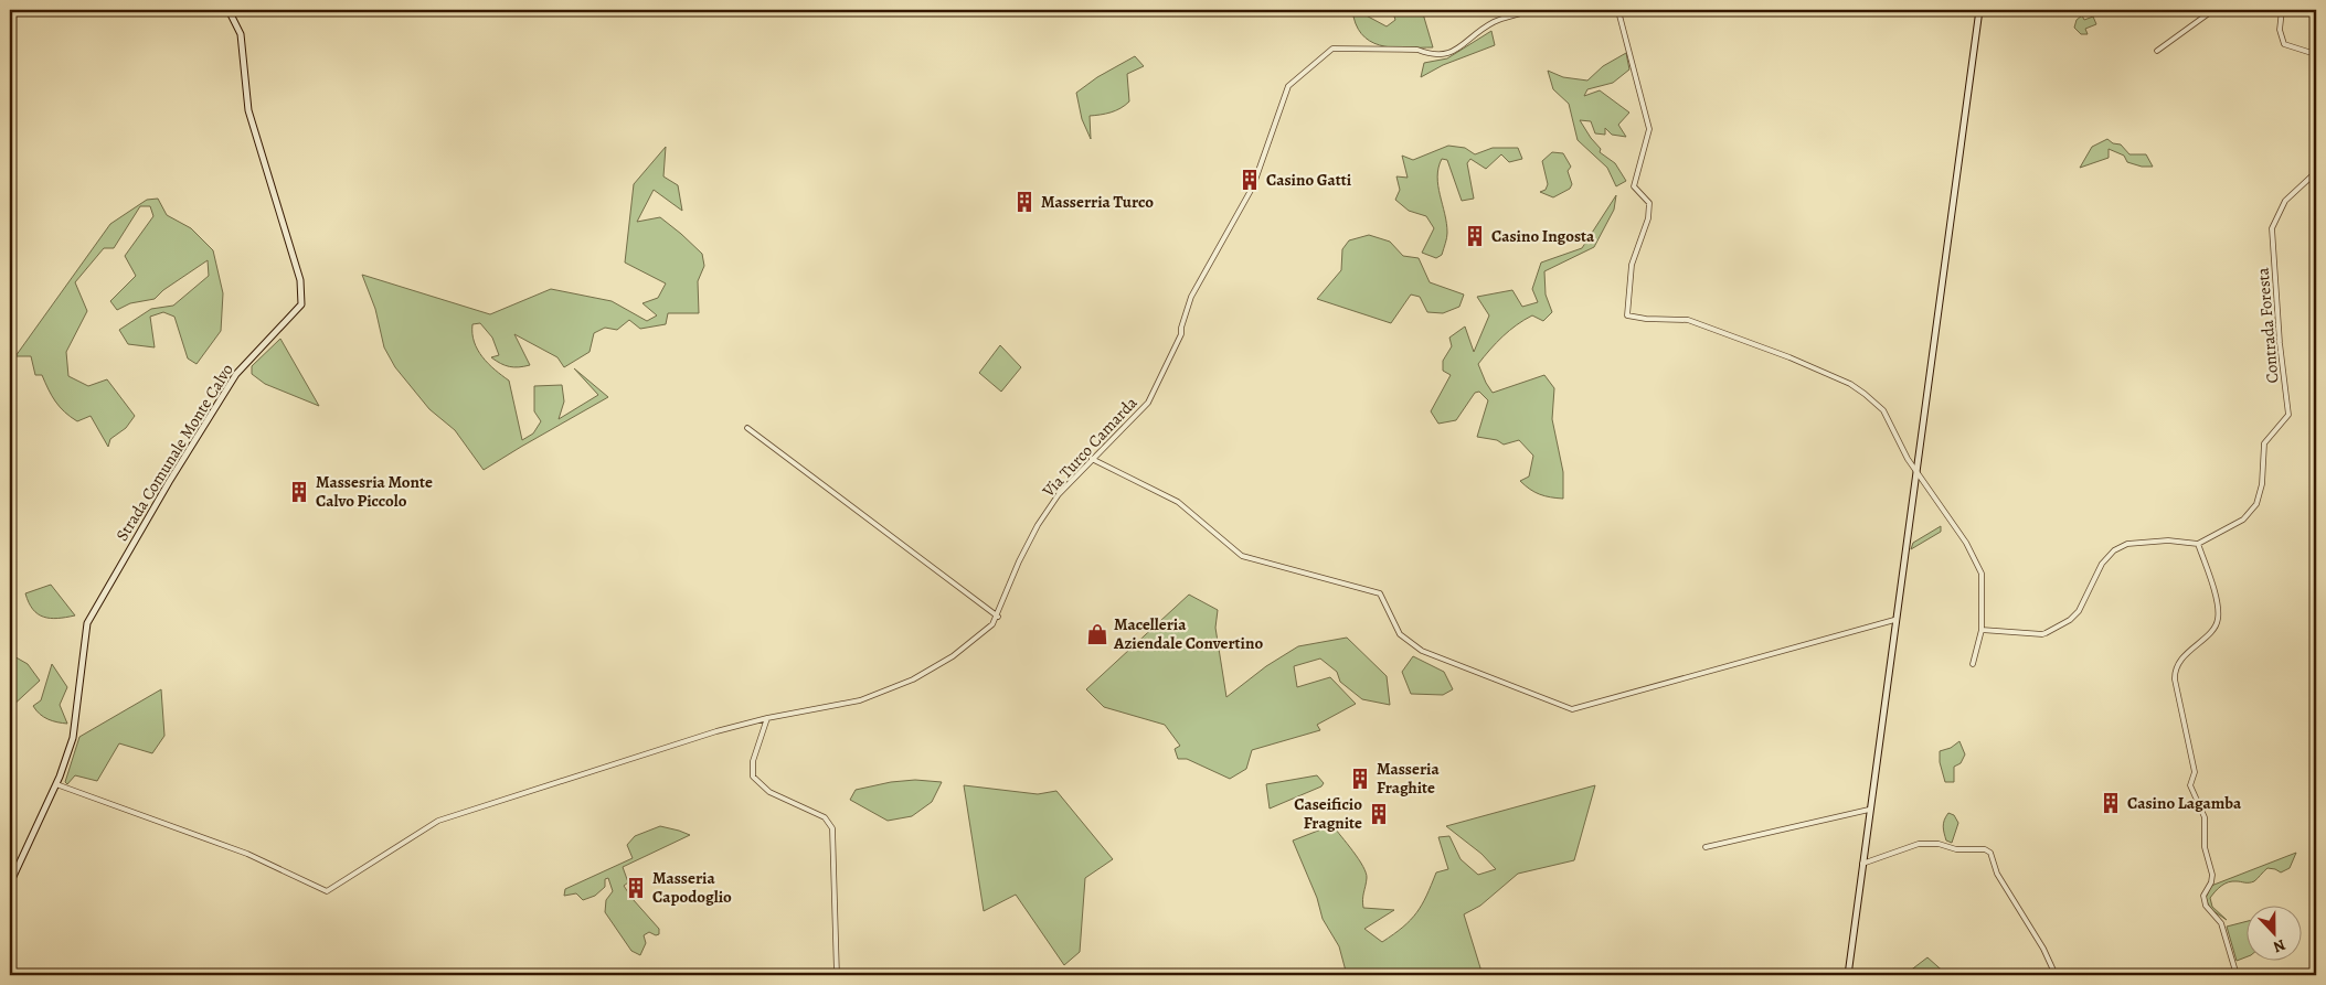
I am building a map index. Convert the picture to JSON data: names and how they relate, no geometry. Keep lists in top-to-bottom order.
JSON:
{
  "streets": {
    "main road": ["Strada Comunale Monte Calvo"],
    "street": ["Contrada Foresta", "Via Turco Camarda"]
  },
  "crossings": [
    ["Via Turco Camarda", "Strada Comunale Monte Calvo"]
  ],
  "places": {
    "building": [
      "Casino Gatti",
      "Masserria Turco",
      "Casino Ingosta",
      "Massesria Monte Calvo Piccolo",
      "Masseria Fraghite",
      "Casino Lagamba",
      "Caseificio Fragnite",
      "Masseria Capodoglio"
    ],
    "shop": ["Macelleria Aziendale Convertino"]
  },
  "north": "bottom"
}
